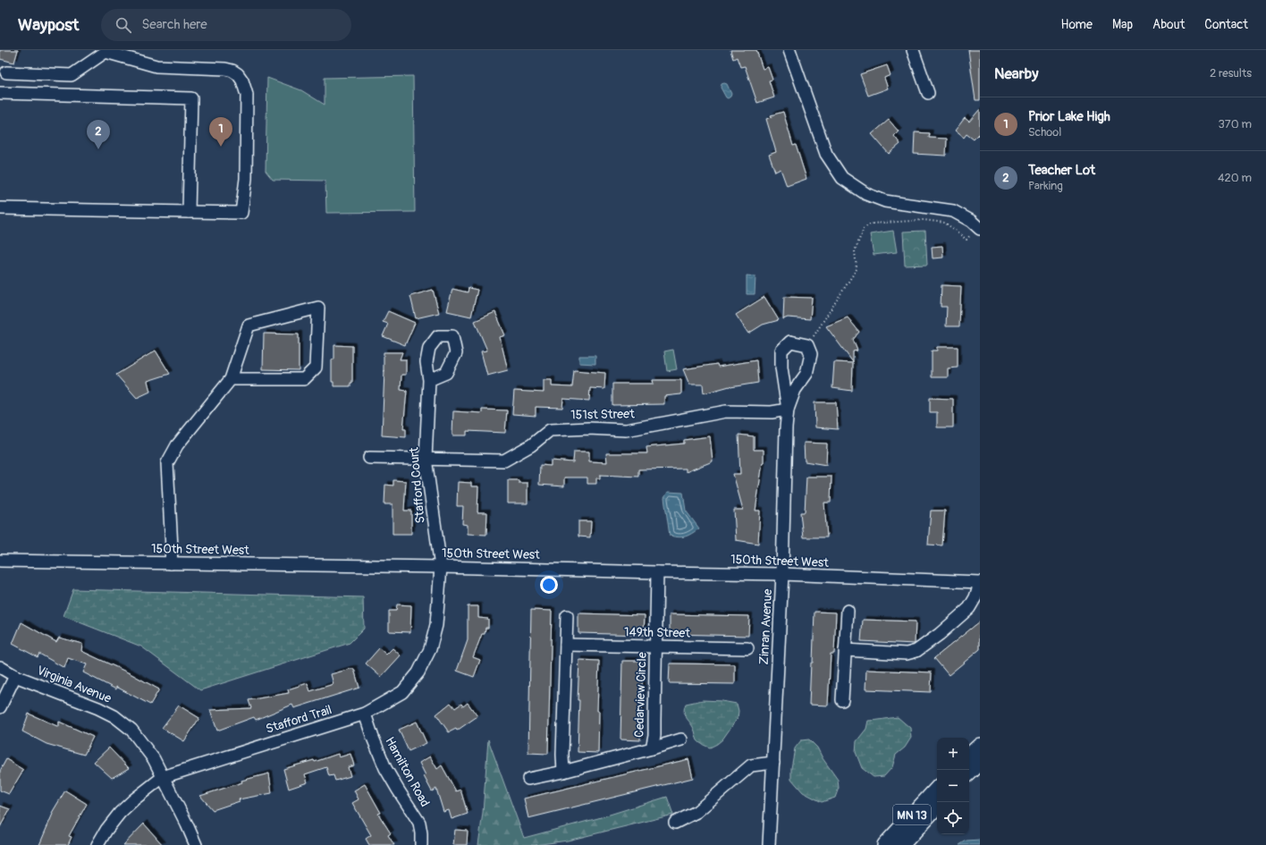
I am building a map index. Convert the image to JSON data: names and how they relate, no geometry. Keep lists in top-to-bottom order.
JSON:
{
  "streets": {
    "main road": ["MN 13"],
    "street": [
      "151st Street",
      "Stafford Court",
      "150th Street West",
      "Zinran Avenue",
      "149th Street",
      "Virginia Avenue",
      "Cedarview Circle",
      "Stafford Trail",
      "Hamilton Road"
    ]
  },
  "crossings": [
    ["151st Street", "Stafford Court"],
    ["151st Street", "Zinran Avenue"],
    ["Stafford Court", "150th Street West"],
    ["Stafford Court", "Stafford Trail"],
    ["150th Street West", "Zinran Avenue"],
    ["150th Street West", "Cedarview Circle"],
    ["150th Street West", "Stafford Trail"],
    ["149th Street", "Cedarview Circle"],
    ["Virginia Avenue", "Stafford Trail"],
    ["Stafford Trail", "Hamilton Road"]
  ],
  "page": {
    "header": "Waypost",
    "search": "Search here",
    "nav": [
      "Home",
      "Map",
      "About",
      "Contact"
    ],
    "heading": ["Nearby", "2 results"],
    "list": [
      {
        "mark": "1",
        "name": "Prior Lake High",
        "note": "School",
        "value": "370 m"
      },
      {
        "mark": "2",
        "name": "Teacher Lot",
        "note": "Parking",
        "value": "420 m"
      }
    ],
    "pins": ["1", "2"],
    "map_buttons": ["+", "−"]
  }
}
